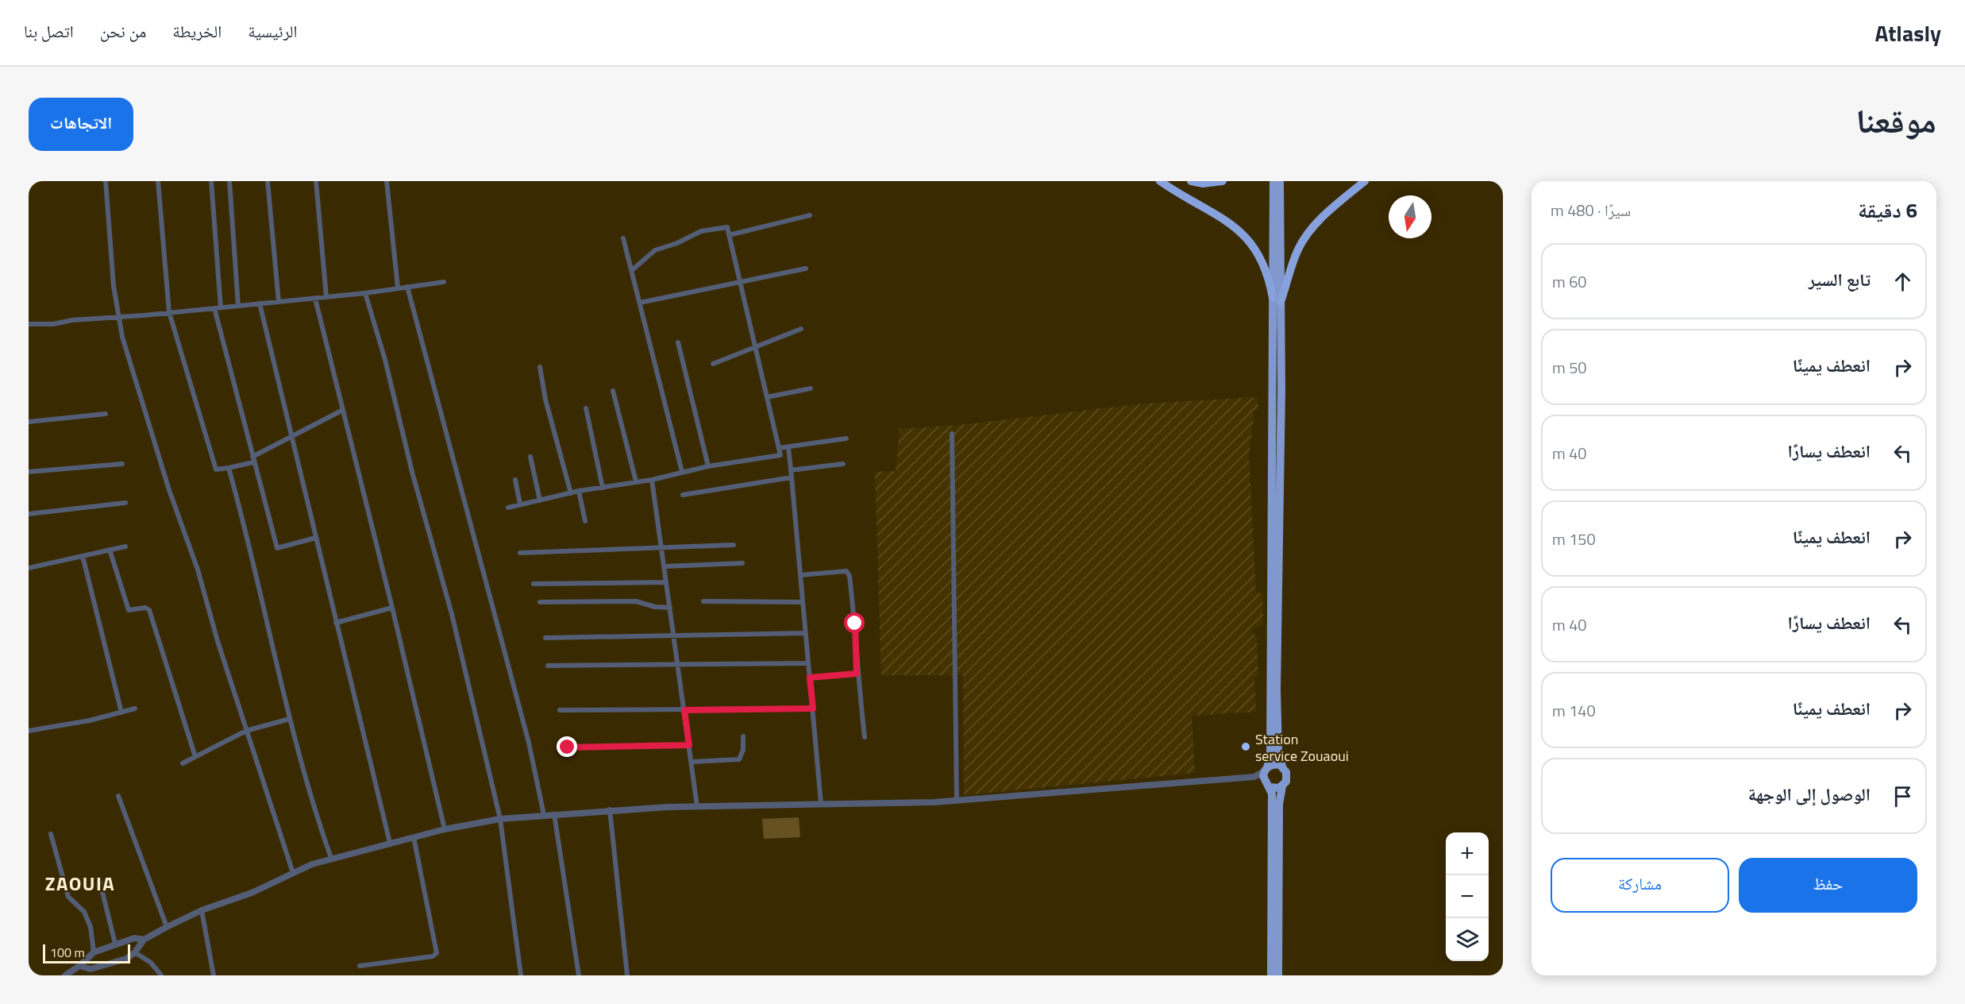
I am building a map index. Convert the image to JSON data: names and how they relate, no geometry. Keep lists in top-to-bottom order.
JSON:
{
  "districts": ["ZAOUIA"],
  "places": ["Station service Zouaoui"],
  "scale_bar": "100 m",
  "north": "bottom",
  "page": {
    "header": "Atlasly",
    "nav": [
      "الرئيسية",
      "الخريطة",
      "من نحن",
      "اتصل بنا"
    ],
    "title": "موقعنا",
    "buttons": [
      "الاتجاهات",
      ["حفظ", "مشاركة"]
    ],
    "heading": ["6 دقيقة", "سيرًا · 480 m"],
    "list": [
      ["تابع السير", "60 m"],
      ["انعطف يمينًا", "50 m"],
      ["انعطف يسارًا", "40 m"],
      ["انعطف يمينًا", "150 m"],
      ["انعطف يسارًا", "40 m"],
      ["انعطف يمينًا", "140 m"],
      "الوصول إلى الوجهة"
    ],
    "map_buttons": ["+", "−"],
    "scale": "100 m"
  }
}
